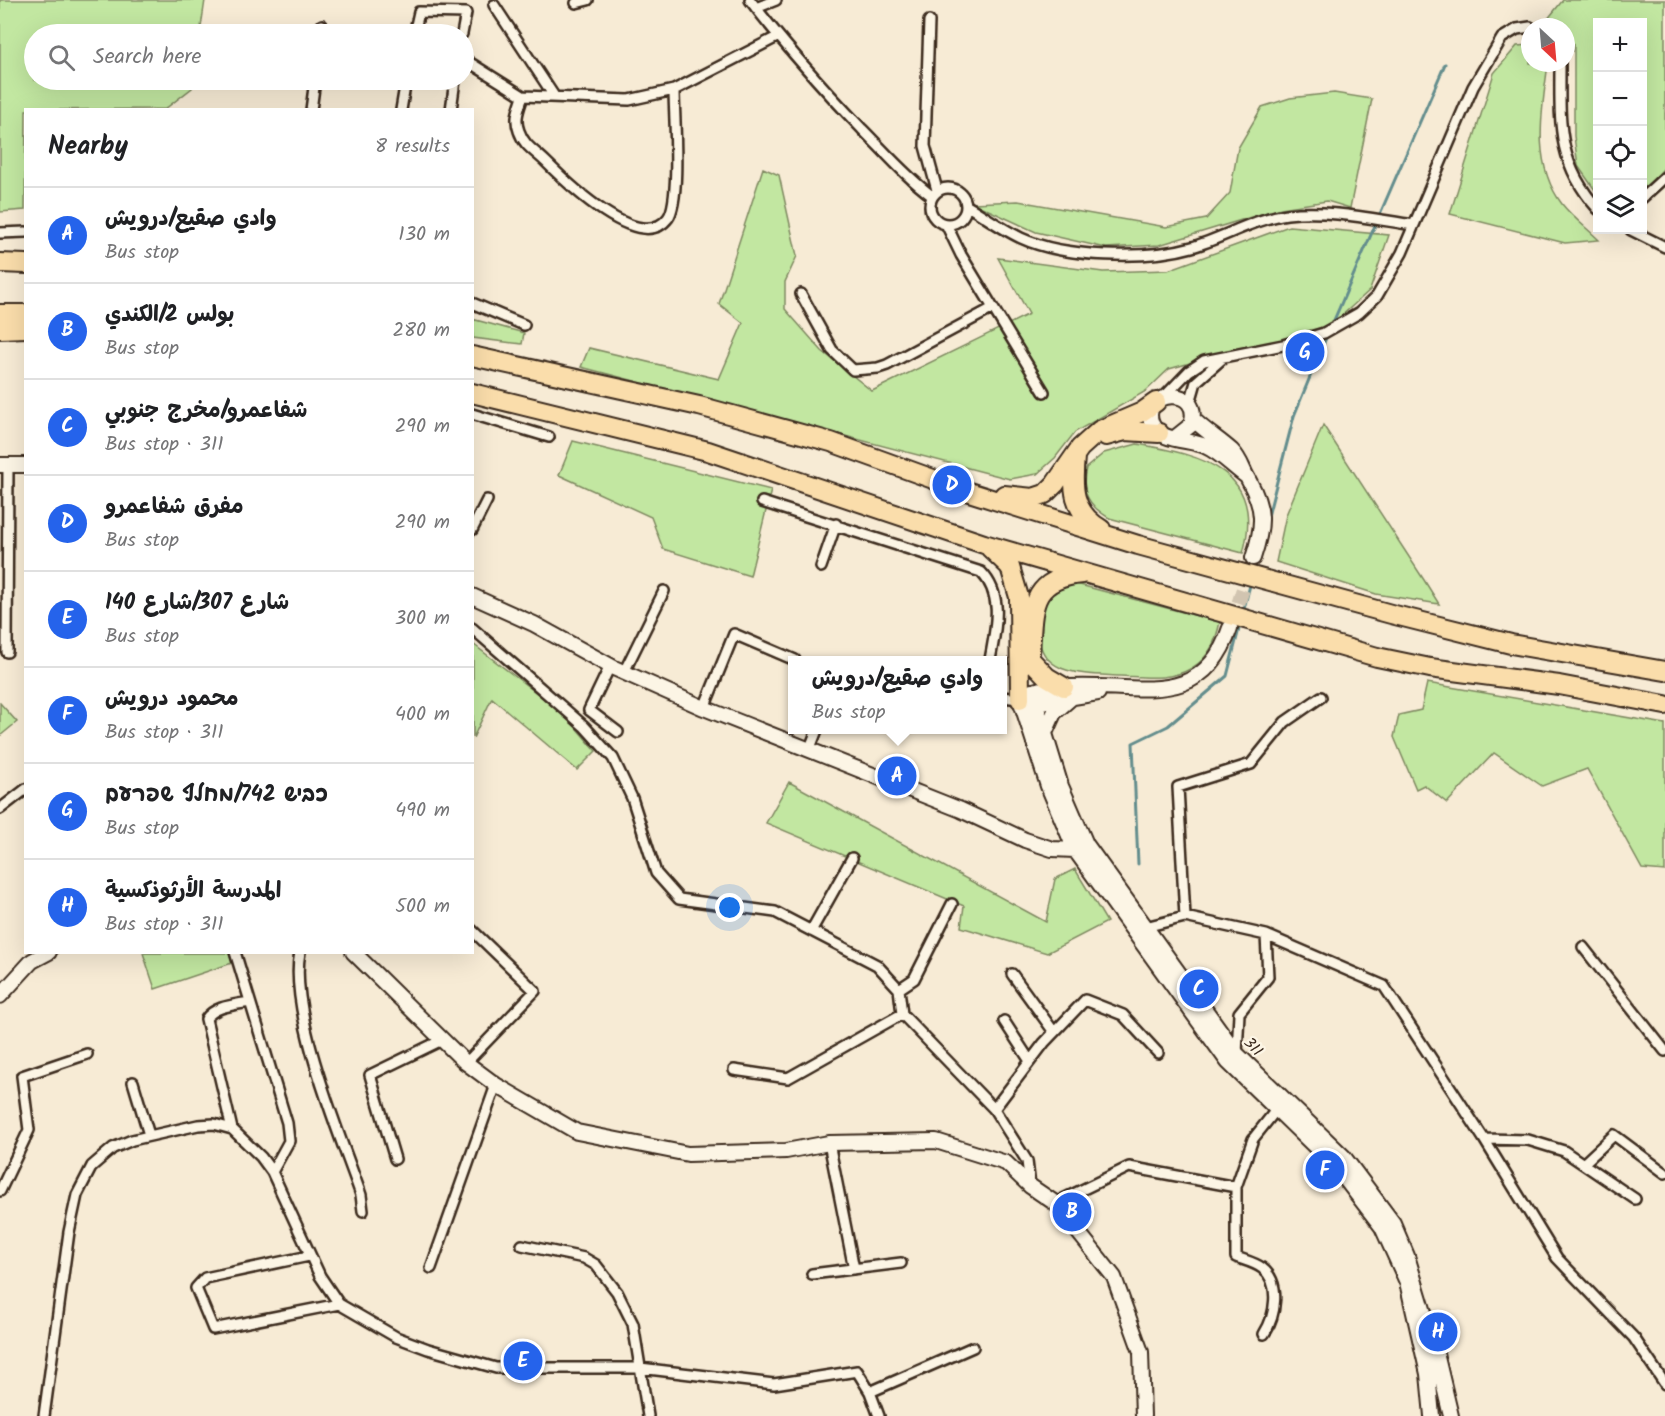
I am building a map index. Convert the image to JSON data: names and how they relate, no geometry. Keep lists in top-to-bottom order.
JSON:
{
  "streets": {
    "street": ["311"]
  },
  "north": "bottom right",
  "page": {
    "map_buttons": ["+", "−"],
    "search": "Search here",
    "heading": ["Nearby", "8 results"],
    "list": [
      {
        "mark": "A",
        "name": "وادي صقيع/درويش",
        "note": "Bus stop",
        "value": "130 m"
      },
      {
        "mark": "B",
        "name": "بولس 2/الكندي",
        "note": "Bus stop",
        "value": "280 m"
      },
      {
        "mark": "C",
        "name": "شفاعمرو/مخرج جنوبي",
        "note": "Bus stop · 311",
        "value": "290 m"
      },
      {
        "mark": "D",
        "name": "مفرق شفاعمرو",
        "note": "Bus stop",
        "value": "290 m"
      },
      {
        "mark": "E",
        "name": "شارع 307/شارع 140",
        "note": "Bus stop",
        "value": "300 m"
      },
      {
        "mark": "F",
        "name": "محمود درويش",
        "note": "Bus stop · 311",
        "value": "400 m"
      },
      {
        "mark": "G",
        "name": "כביש 742/מחלף שפרעם",
        "note": "Bus stop",
        "value": "490 m"
      },
      {
        "mark": "H",
        "name": "المدرسة الأرثوذكسية",
        "note": "Bus stop · 311",
        "value": "500 m"
      }
    ],
    "pins": [
      "G",
      "D",
      "A",
      "C",
      "F",
      "B",
      "H",
      "E"
    ],
    "popup": ["وادي صقيع/درويش", "Bus stop"]
  }
}
